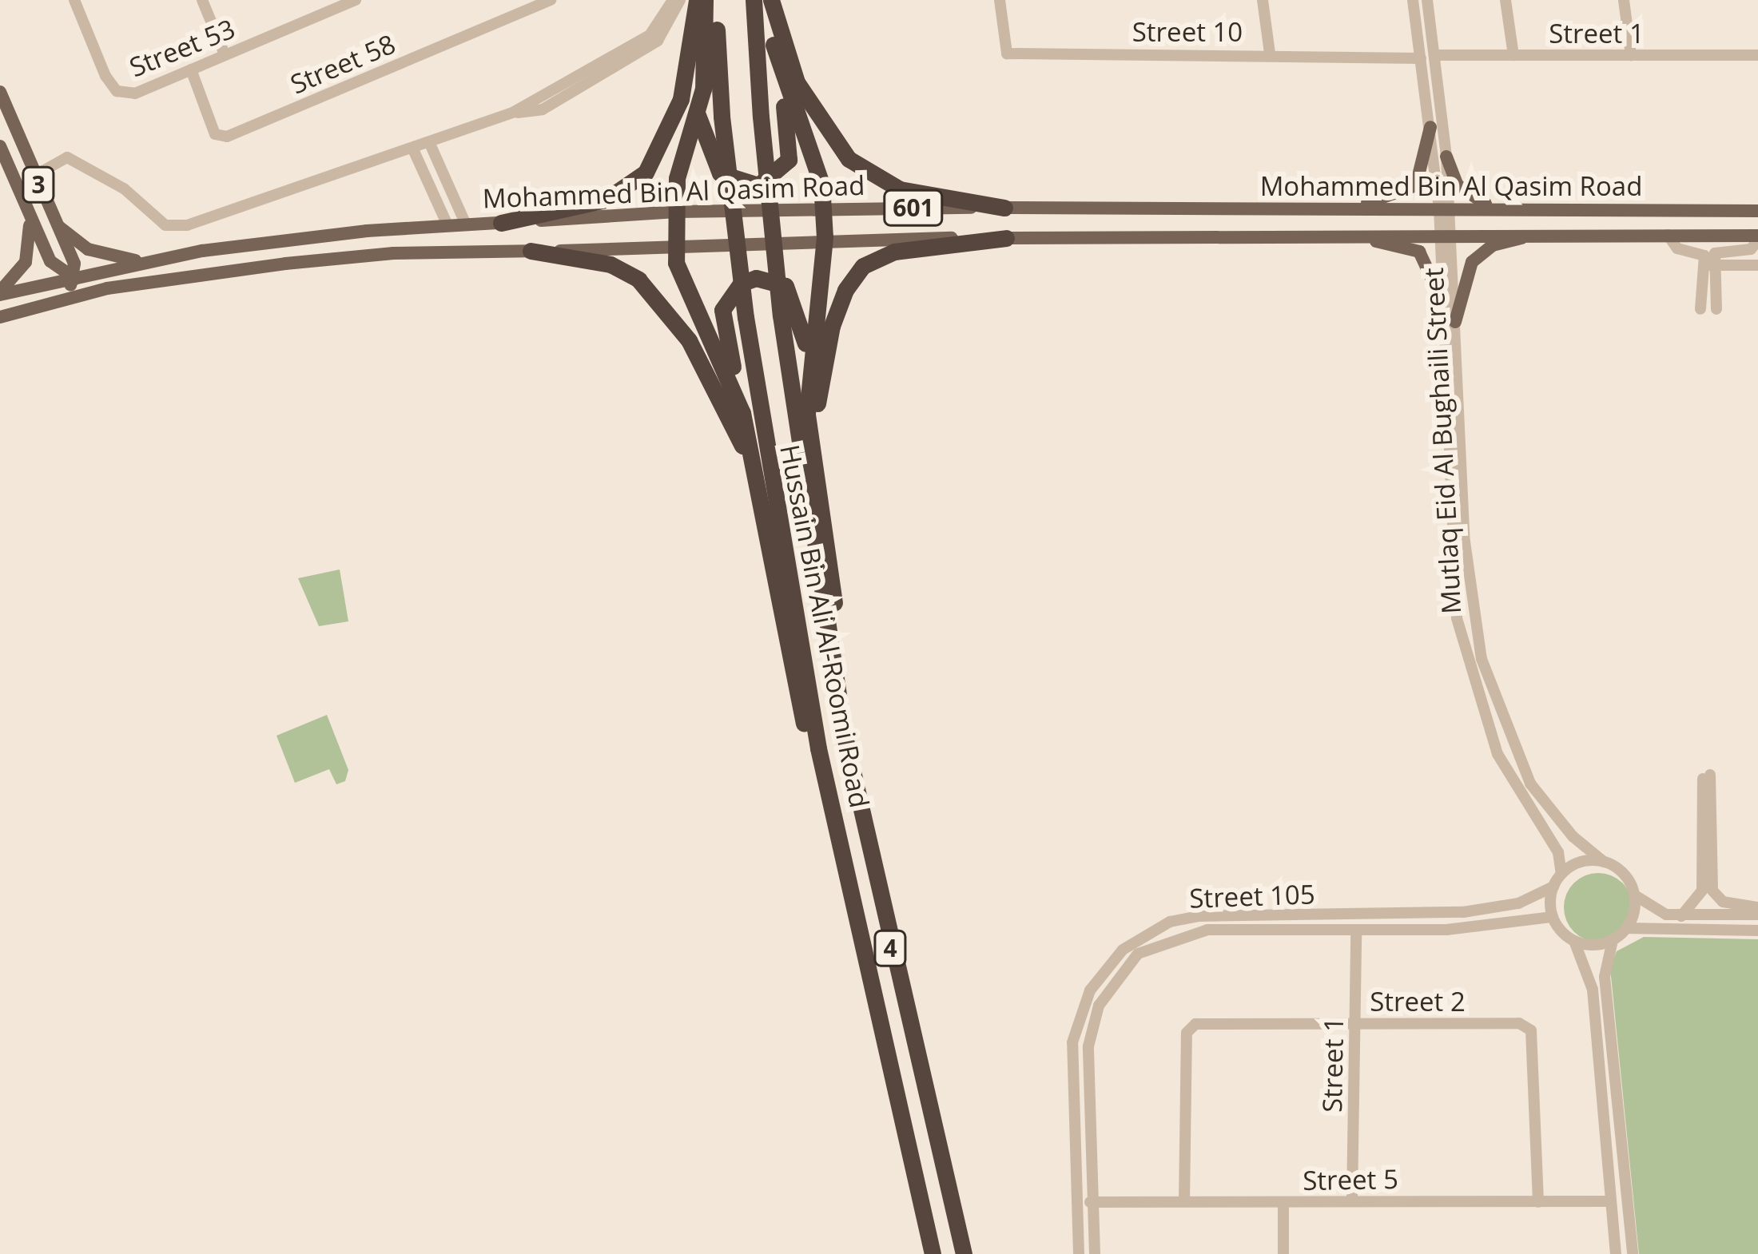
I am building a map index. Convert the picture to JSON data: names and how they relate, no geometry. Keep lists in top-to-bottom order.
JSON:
{
  "streets": {
    "highway": ["Hussain Bin Ali Al-Roomi Road", "4"],
    "main road": ["3", "Mohammed Bin Al Qasim Road", "601"],
    "street": [
      "Street 10",
      "Street 1",
      "Street 53",
      "Street 58",
      "Mutlaq Eid Al Bughaili Street",
      "Street 105",
      "Street 2",
      "Street 5"
    ]
  },
  "crossings": [
    ["Street 1", "Street 105"],
    ["Street 1", "Street 2"],
    ["Street 1", "Street 5"],
    ["Street 53", "Street 58"],
    ["3", "Mohammed Bin Al Qasim Road"],
    ["Mohammed Bin Al Qasim Road", "Mutlaq Eid Al Bughaili Street"],
    ["Mutlaq Eid Al Bughaili Street", "Street 105"],
    ["Street 105", "Street 5"],
    ["Street 2", "Street 5"]
  ]
}
